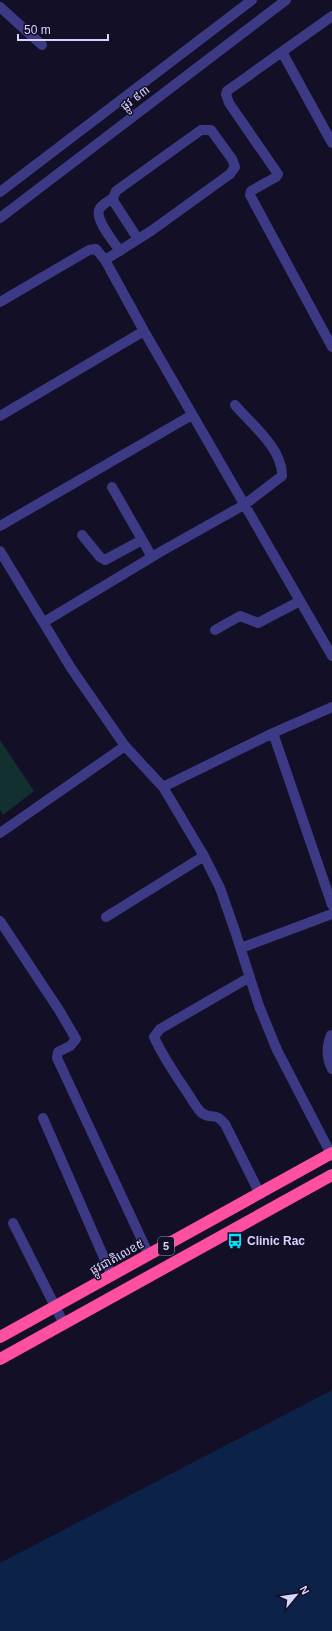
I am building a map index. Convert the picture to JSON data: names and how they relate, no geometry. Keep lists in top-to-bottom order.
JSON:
{
  "streets": {
    "highway": ["5", "ផ្លូវជាតិលេខ៥"],
    "street": ["ផ្លូវ ៩៣"]
  },
  "places": {
    "bus stop": ["Clinic Rac"]
  },
  "scale_bar": "50 m",
  "north": "top right"
}
